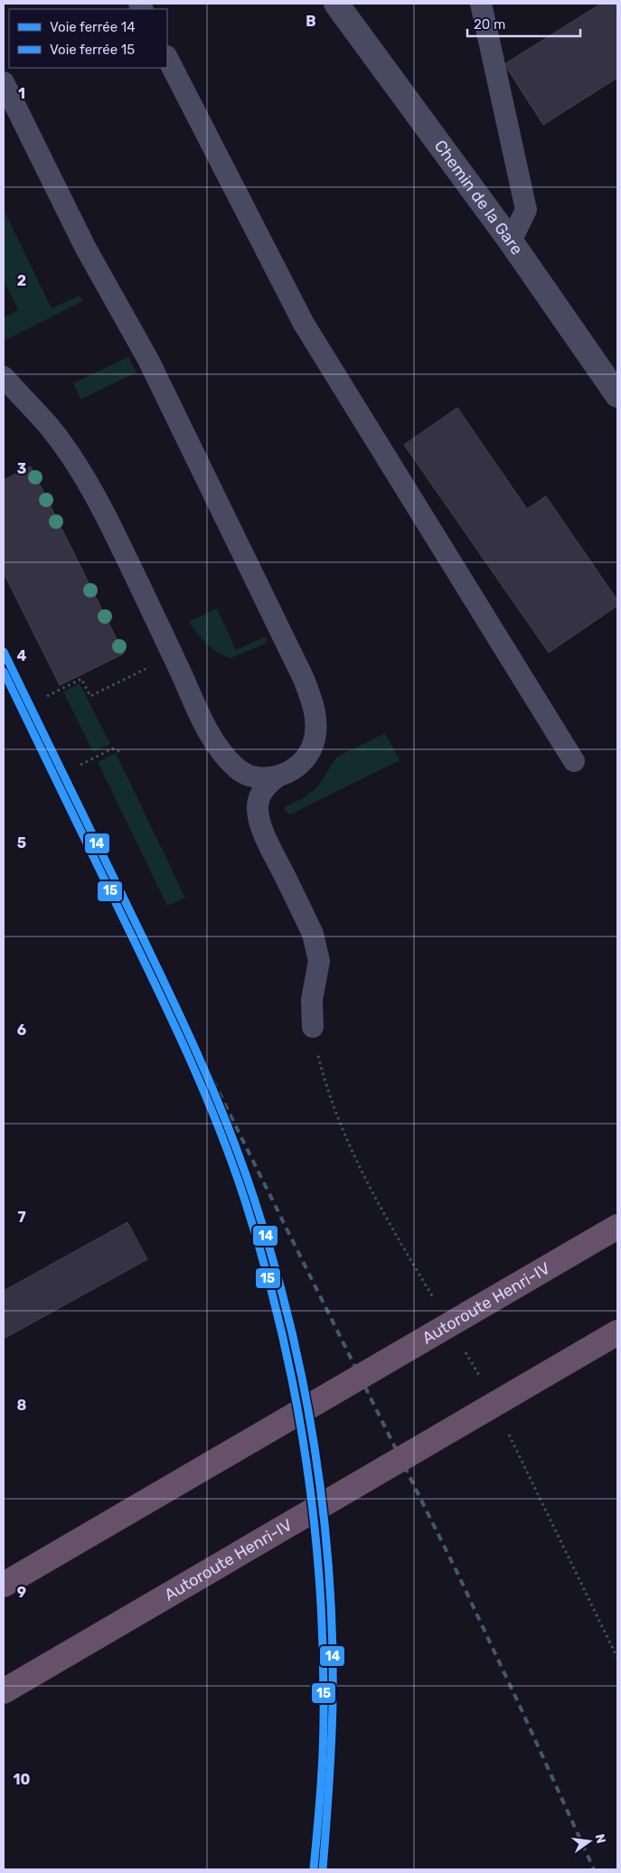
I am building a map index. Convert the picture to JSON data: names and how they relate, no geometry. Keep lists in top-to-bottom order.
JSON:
{
  "streets": {
    "highway": ["Autoroute Henri-IV"],
    "street": ["Chemin de la Gare"]
  },
  "lines": ["rail line 14", "rail line 15"],
  "legend": ["Voie ferrée 14", "Voie ferrée 15"],
  "scale_bar": "20 m",
  "north": "right",
  "grid": {
    "columns": ["B"],
    "rows": [
      "1",
      "2",
      "3",
      "4",
      "5",
      "6",
      "7",
      "8",
      "9",
      "10"
    ]
  }
}
